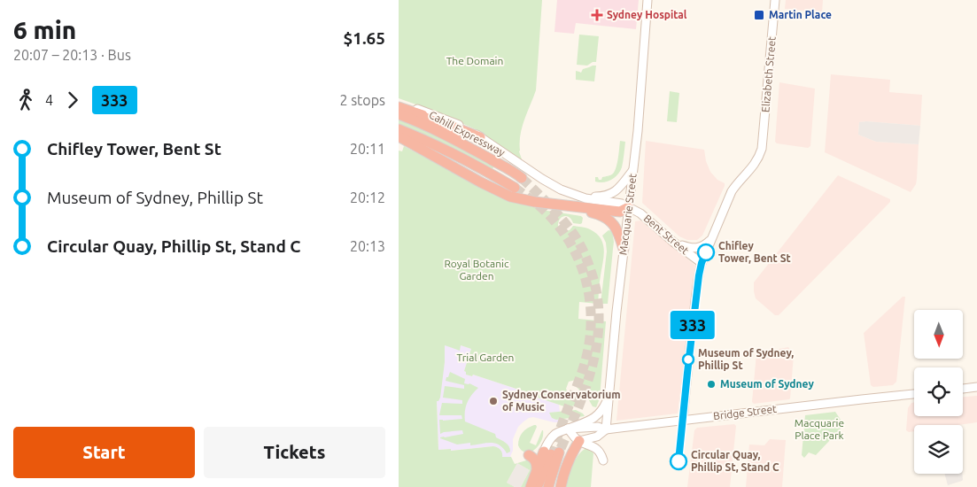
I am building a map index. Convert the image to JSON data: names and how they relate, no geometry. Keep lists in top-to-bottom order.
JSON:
{
  "streets": {
    "highway": ["Cahill Expressway"],
    "main road": [
      "Elizabeth Street",
      "Macquarie Street",
      "Bent Street",
      "Bridge Street"
    ]
  },
  "crossings": [
    ["Macquarie Street", "Bent Street"],
    ["Macquarie Street", "Bridge Street"]
  ],
  "parks": [
    "The Domain",
    "Royal Botanic Garden",
    "Trial Garden",
    "Macquarie Place Park"
  ],
  "places": {
    "health": ["Sydney Hospital"],
    "transit": ["Martin Place"],
    "other": [
      "Chifley Tower, Bent St",
      "Museum of Sydney, Phillip St",
      "Museum of Sydney",
      "Sydney Conservatorium of Music",
      "Circular Quay, Phillip St, Stand C"
    ]
  },
  "lines": ["bus line 333"],
  "north": "bottom",
  "page": {
    "heading": ["6 min", "20:07 – 20:13 · Bus", "$1.65"],
    "on_map": "333",
    "legs": ["4", "333", "2 stops"],
    "list": [
      {
        "name": "Chifley Tower, Bent St",
        "value": "20:11"
      },
      {
        "name": "Museum of Sydney, Phillip St",
        "value": "20:12"
      },
      {
        "name": "Circular Quay, Phillip St, Stand C",
        "value": "20:13"
      }
    ],
    "buttons": ["Start", "Tickets"]
  }
}
